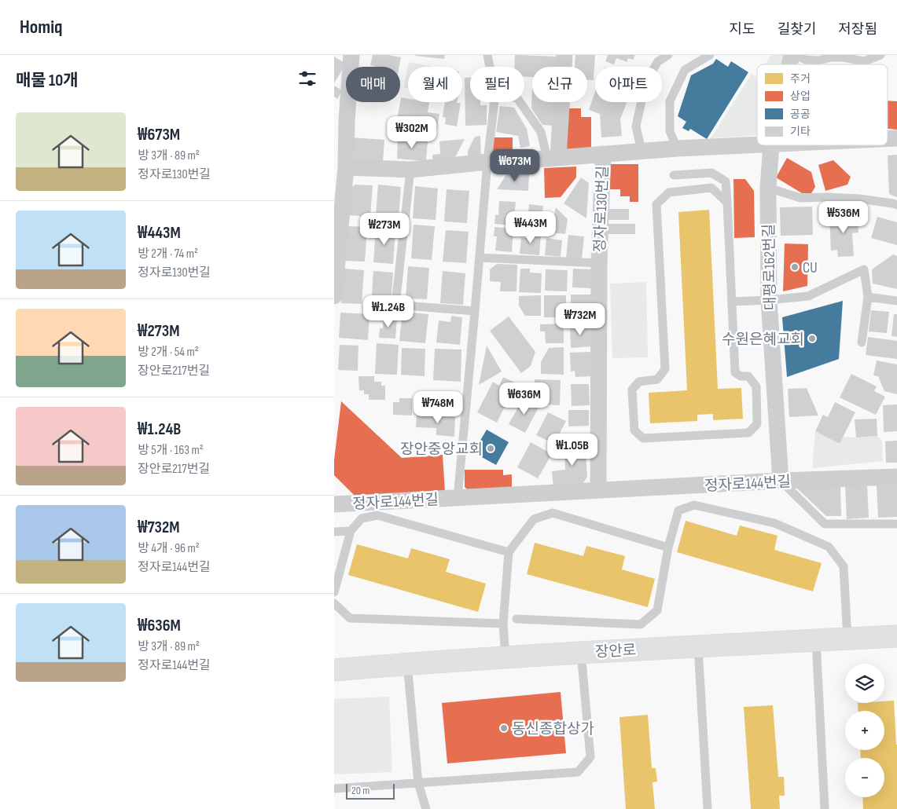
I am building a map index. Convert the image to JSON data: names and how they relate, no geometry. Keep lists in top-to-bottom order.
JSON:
{
  "streets": {
    "main road": ["장안로"],
    "street": ["정자로130번길", "대평로162번길", "정자로144번길"]
  },
  "crossings": [
    ["대평로162번길", "정자로144번길"]
  ],
  "places": [
    "CU",
    "수원은혜교회",
    "장안중앙교회",
    "동신종합상가"
  ],
  "legend": [
    "주거",
    "상업",
    "공공",
    "기타"
  ],
  "scale_bar": "20 m",
  "page": {
    "header": "Homiq",
    "nav": ["지도", "길찾기", "저장됨"],
    "heading": "매물 10개",
    "chip": [
      "매매",
      "월세",
      "필터",
      "신규",
      "아파트"
    ],
    "list": [
      {
        "name": "₩673M",
        "note": "방 3개 · 89 m² · 정자로130번길"
      },
      {
        "name": "₩443M",
        "note": "방 2개 · 74 m² · 정자로130번길"
      },
      {
        "name": "₩273M",
        "note": "방 2개 · 54 m² · 장안로217번길"
      },
      {
        "name": "₩1.24B",
        "note": "방 5개 · 163 m² · 장안로217번길"
      },
      {
        "name": "₩732M",
        "note": "방 4개 · 96 m² · 정자로144번길"
      },
      {
        "name": "₩636M",
        "note": "방 3개 · 89 m² · 정자로144번길"
      }
    ],
    "price": [
      "₩302M",
      "₩673M",
      "₩536M",
      "₩443M",
      "₩273M",
      "₩1.24B",
      "₩732M",
      "₩636M",
      "₩748M",
      "₩1.05B"
    ],
    "map_buttons": ["+", "−"],
    "scale": "20 m"
  }
}
